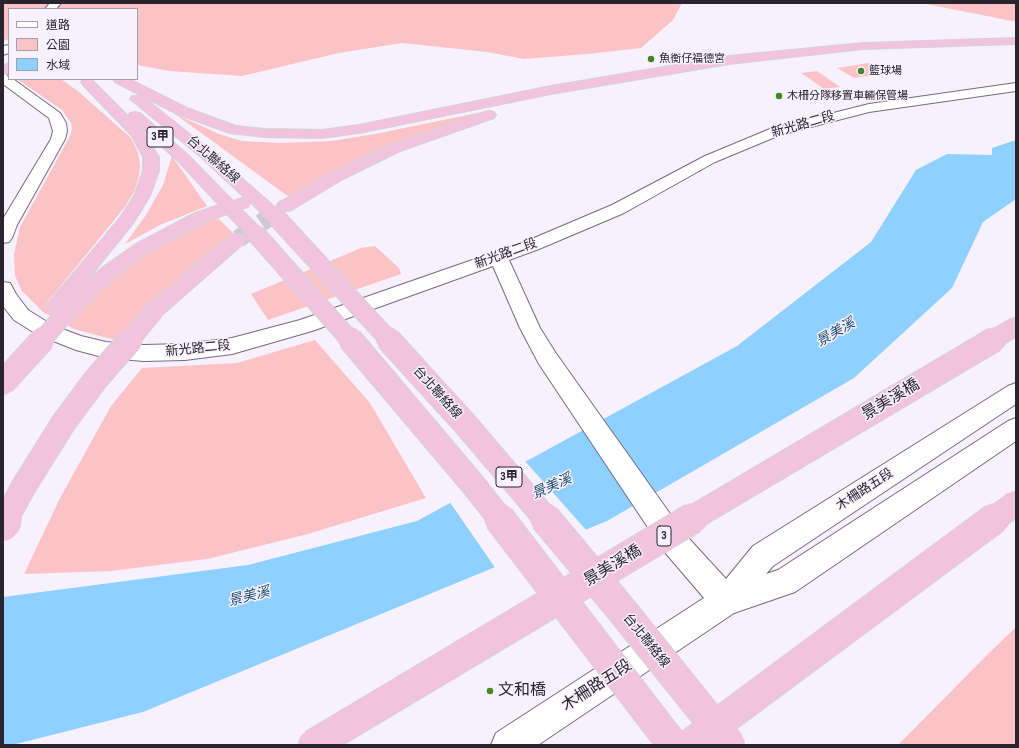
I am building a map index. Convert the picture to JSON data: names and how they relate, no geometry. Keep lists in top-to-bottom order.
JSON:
{
  "streets": {
    "highway": [
      "3甲",
      "台北聯絡線",
      "景美溪橋",
      "3"
    ],
    "street": ["新光路二段", "木柵路五段"]
  },
  "water": ["景美溪"],
  "places": [
    "魚衡仔福德宮",
    "籃球場",
    "木柵分隊移置車輛保管場",
    "文和橋"
  ],
  "legend": ["道路", "公園", "水域"]
}
